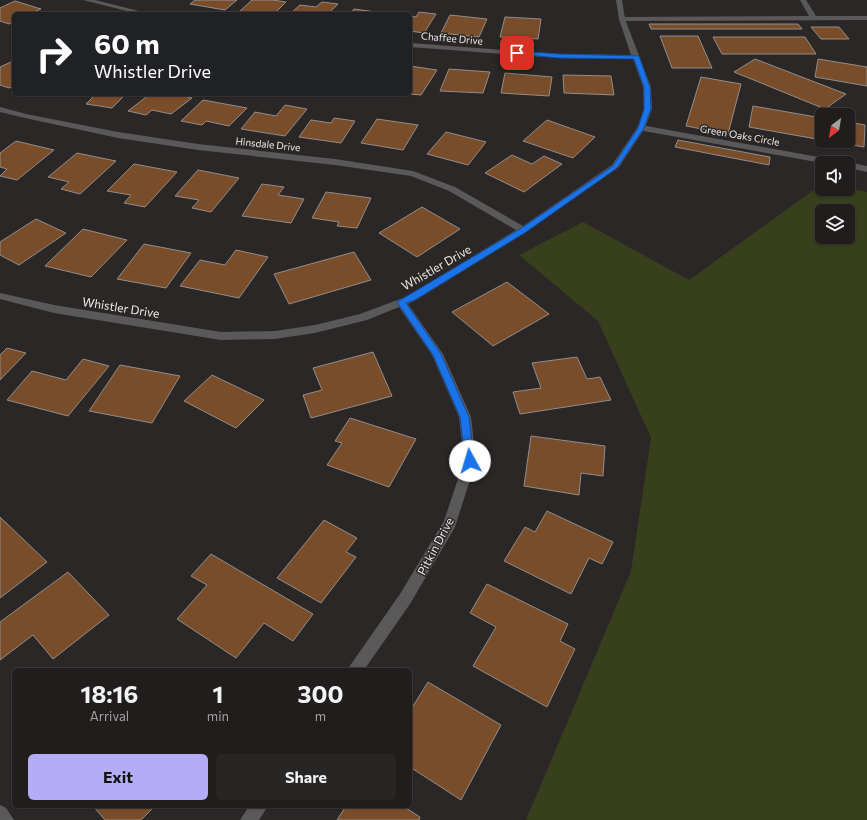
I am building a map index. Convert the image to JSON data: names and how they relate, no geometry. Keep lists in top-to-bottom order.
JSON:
{
  "streets": {
    "street": [
      "Chaffee Drive",
      "Green Oaks Circle",
      "Hinsdale Drive",
      "Whistler Drive",
      "Pitkin Drive"
    ]
  },
  "crossings": [
    ["Chaffee Drive", "Whistler Drive"],
    ["Green Oaks Circle", "Whistler Drive"],
    ["Hinsdale Drive", "Whistler Drive"],
    ["Whistler Drive", "Pitkin Drive"]
  ],
  "north": "bottom left",
  "page": {
    "turn": ["60 m", "Whistler Drive"],
    "eta": [
      "18:16",
      "Arrival",
      "1",
      "min",
      "300",
      "m"
    ],
    "buttons": ["Exit", "Share"]
  }
}
